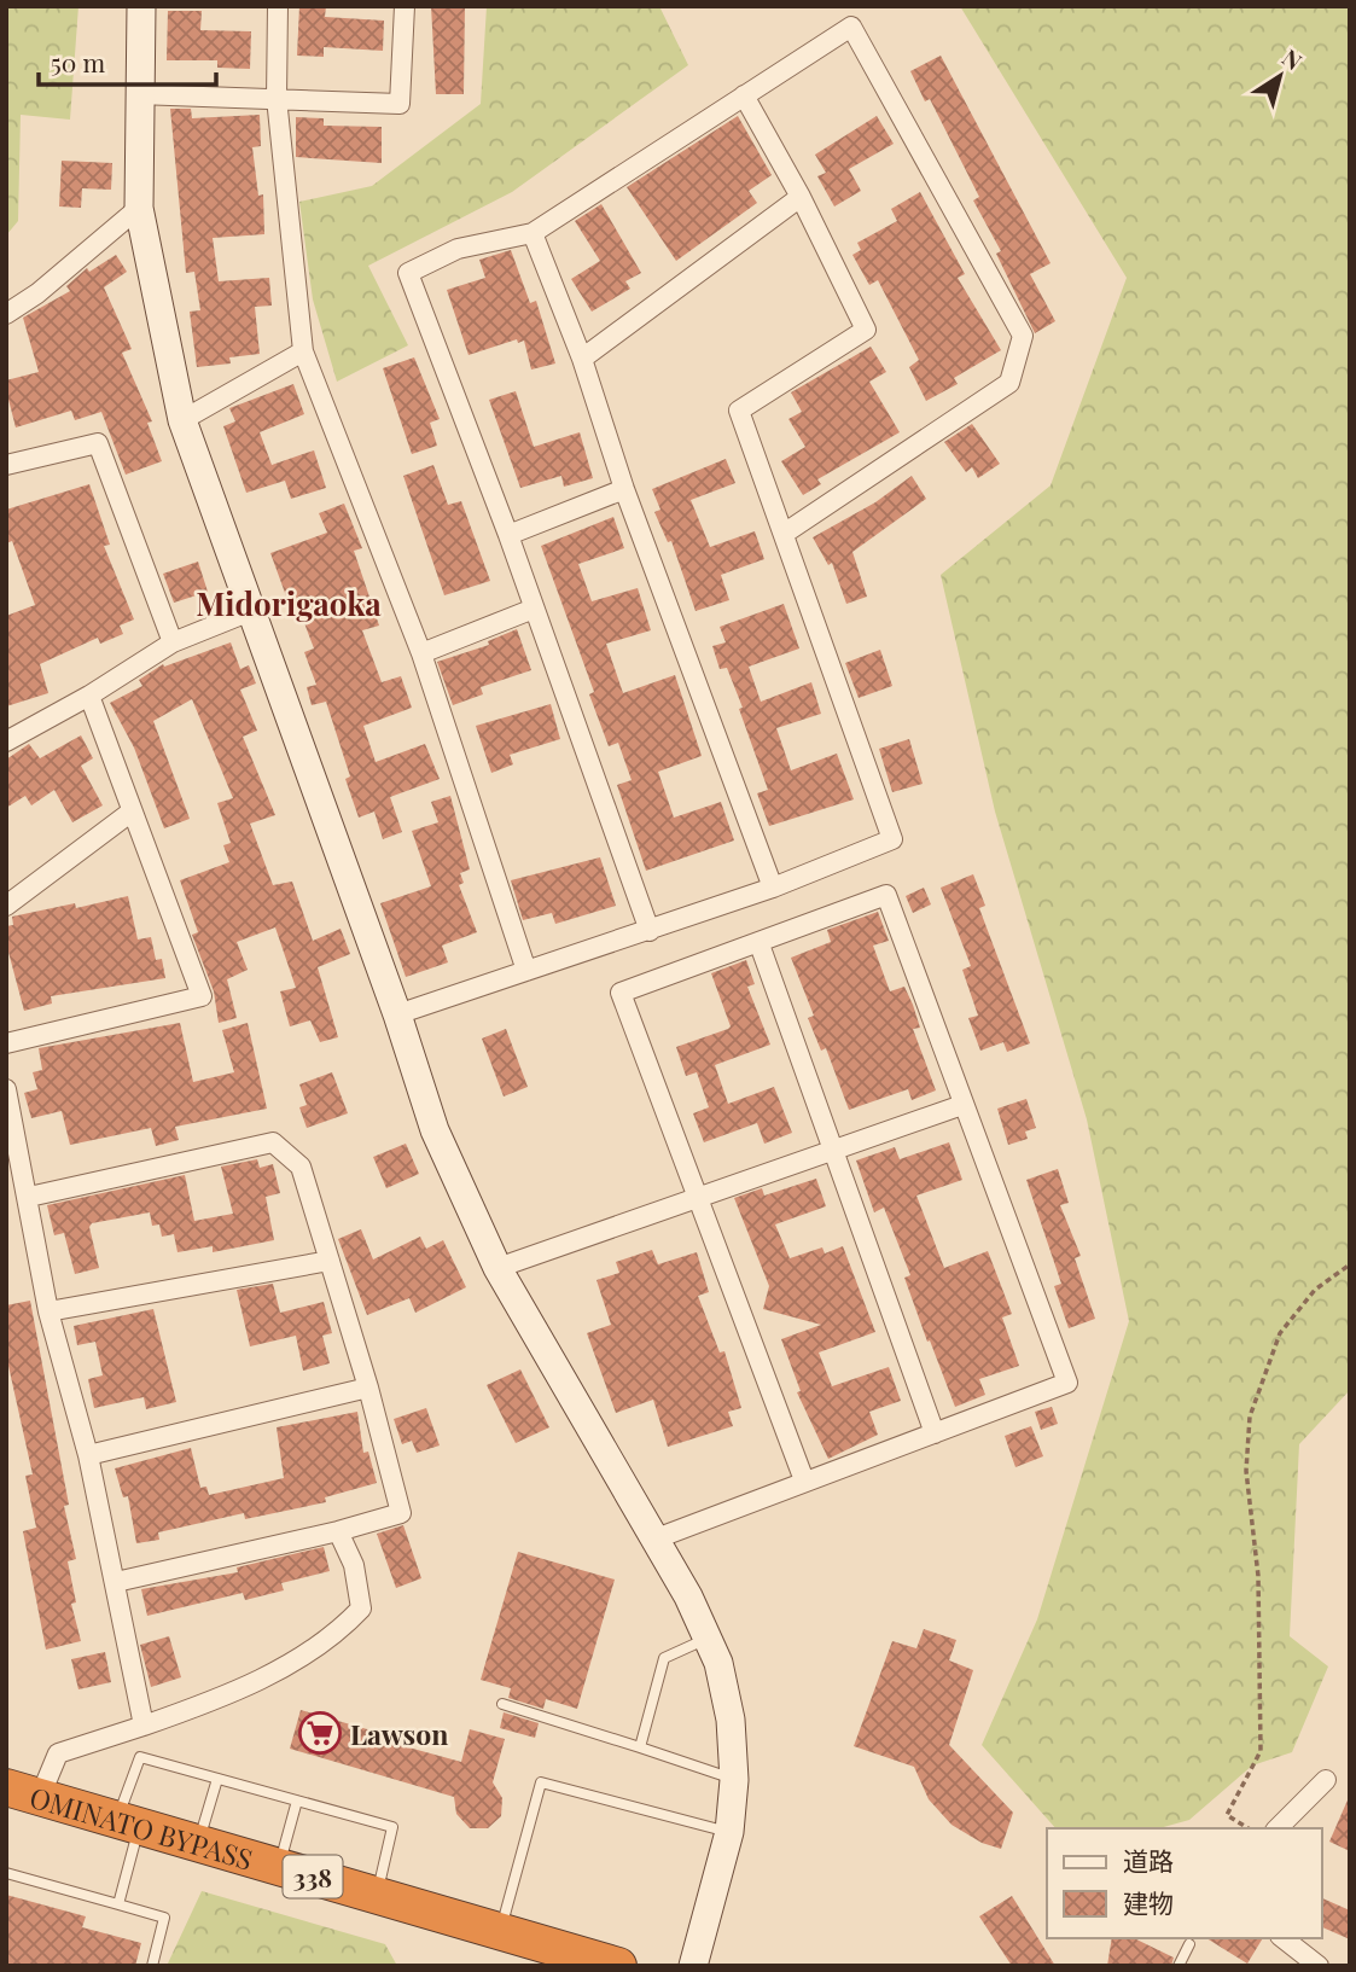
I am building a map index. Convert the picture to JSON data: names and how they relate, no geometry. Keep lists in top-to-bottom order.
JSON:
{
  "streets": {
    "highway": ["OMINATO BYPASS", "338"]
  },
  "districts": ["Midorigaoka"],
  "places": {
    "supermarket": ["Lawson"]
  },
  "legend": ["道路", "建物"],
  "scale_bar": "50 m",
  "north": "top right"
}
